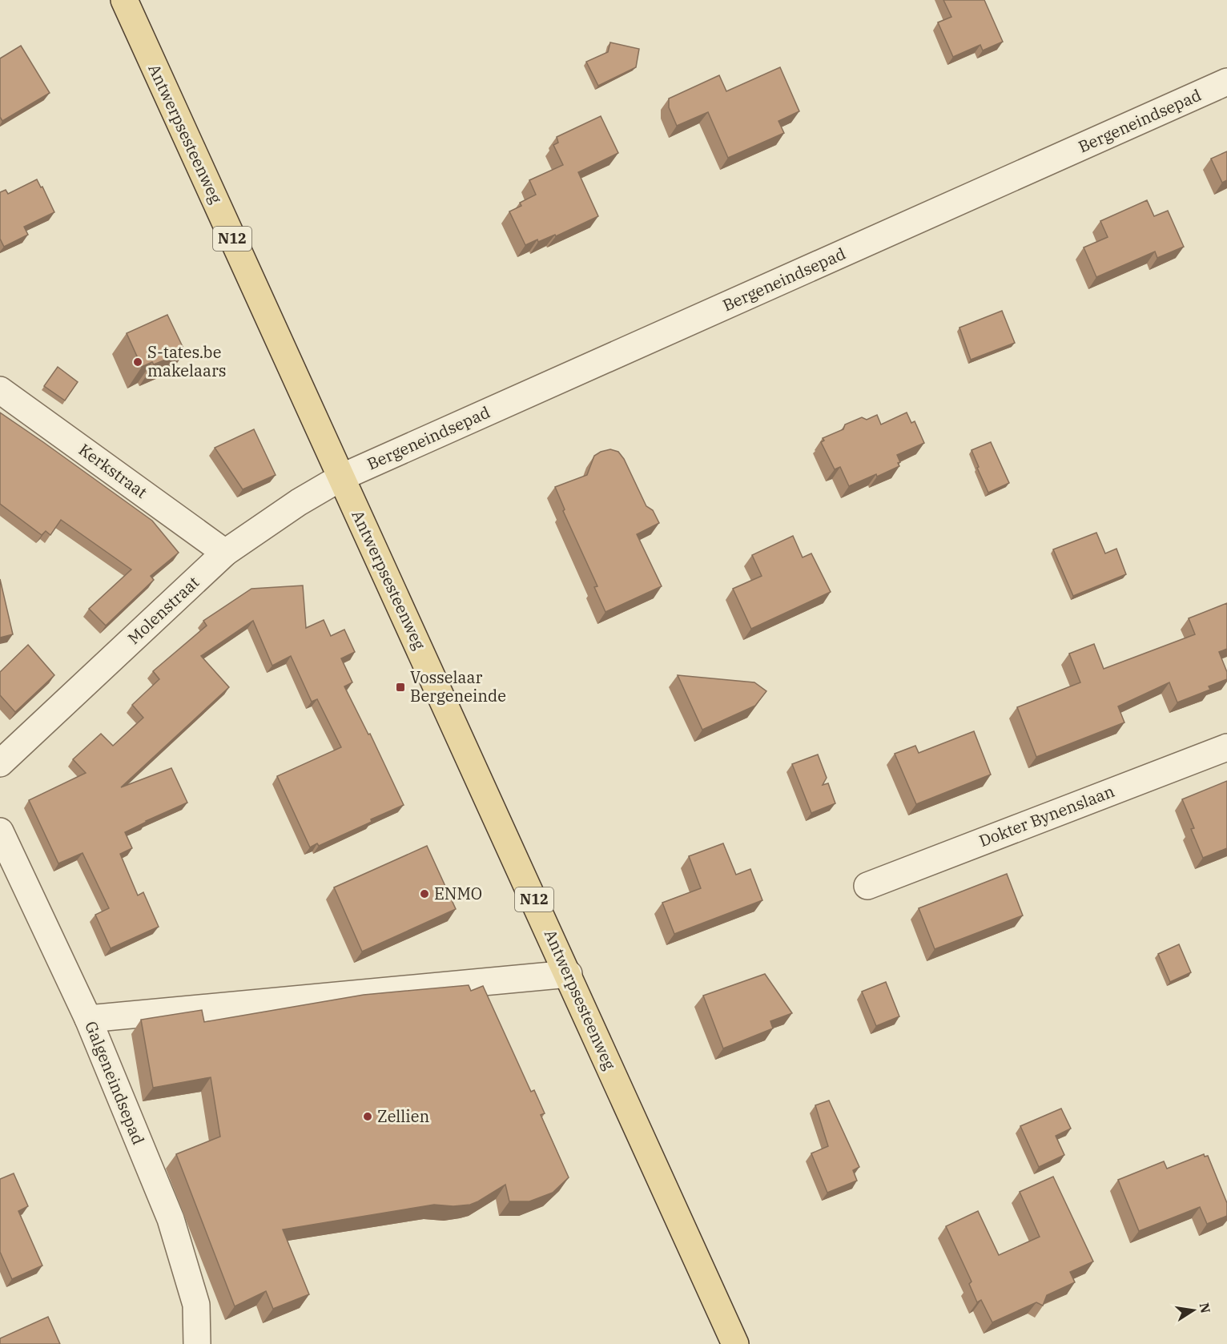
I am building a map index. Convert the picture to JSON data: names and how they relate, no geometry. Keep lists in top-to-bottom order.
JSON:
{
  "streets": {
    "main road": ["Antwerpsesteenweg", "N12"],
    "street": [
      "Bergeneindsepad",
      "Kerkstraat",
      "Molenstraat",
      "Dokter Bynenslaan",
      "Galgeneindsepad"
    ]
  },
  "crossings": [
    ["Bergeneindsepad", "Antwerpsesteenweg"],
    ["Bergeneindsepad", "Molenstraat"],
    ["Antwerpsesteenweg", "Molenstraat"],
    ["Kerkstraat", "Molenstraat"]
  ],
  "places": {
    "other": ["S-tates.be makelaars", "ENMO", "Zellien"],
    "transit": ["Vosselaar Bergeneinde"]
  },
  "north": "right"
}
